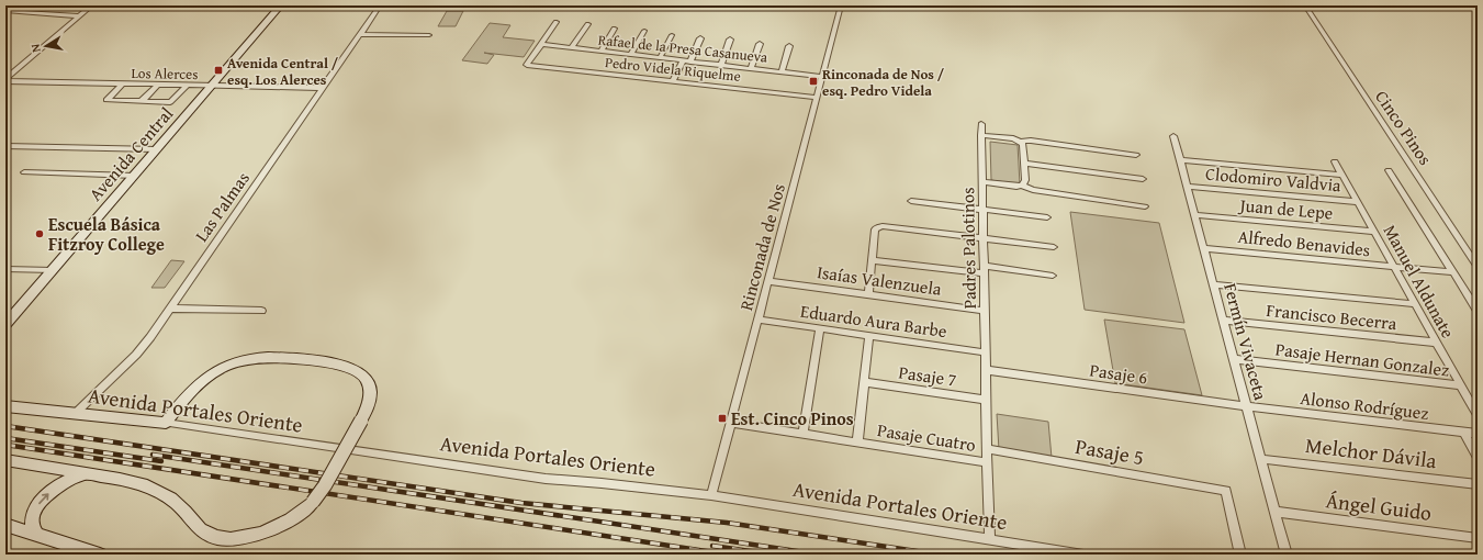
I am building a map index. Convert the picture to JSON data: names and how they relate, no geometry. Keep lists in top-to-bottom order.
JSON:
{
  "streets": {
    "street": [
      "Rafael de la Presa Casanueva",
      "Pedro Videla Riquelme",
      "Los Alerces",
      "Cinco Pinos",
      "Avenida Central",
      "Clodomiro Valdvia",
      "Las Palmas",
      "Juan de Lepe",
      "Alfredo Benavides",
      "Rinconada de Nos",
      "Padres Palotinos",
      "Isaías Valenzuela",
      "Manuel Aldunate",
      "Francisco Becerra",
      "Eduardo Aura Barbe",
      "Fermín Vivaceta",
      "Pasaje Hernan Gonzalez",
      "Pasaje 6",
      "Pasaje 7",
      "Alonso Rodríguez",
      "Avenida Portales Oriente",
      "Pasaje Cuatro",
      "Pasaje 5",
      "Melchor Dávila",
      "Ángel Guido"
    ]
  },
  "crossings": [
    ["Rafael de la Presa Casanueva", "Pedro Videla Riquelme"],
    ["Rafael de la Presa Casanueva", "Rinconada de Nos"],
    ["Pedro Videla Riquelme", "Rinconada de Nos"],
    ["Los Alerces", "Avenida Central"],
    ["Los Alerces", "Las Palmas"],
    ["Cinco Pinos", "Alfredo Benavides"],
    ["Clodomiro Valdvia", "Manuel Aldunate"],
    ["Clodomiro Valdvia", "Fermín Vivaceta"],
    ["Las Palmas", "Avenida Portales Oriente"],
    ["Juan de Lepe", "Manuel Aldunate"],
    ["Juan de Lepe", "Fermín Vivaceta"],
    ["Alfredo Benavides", "Manuel Aldunate"],
    ["Alfredo Benavides", "Fermín Vivaceta"],
    ["Rinconada de Nos", "Isaías Valenzuela"],
    ["Rinconada de Nos", "Eduardo Aura Barbe"],
    ["Rinconada de Nos", "Avenida Portales Oriente"],
    ["Rinconada de Nos", "Pasaje Cuatro"],
    ["Padres Palotinos", "Isaías Valenzuela"],
    ["Padres Palotinos", "Eduardo Aura Barbe"],
    ["Padres Palotinos", "Pasaje 6"],
    ["Padres Palotinos", "Pasaje 7"],
    ["Padres Palotinos", "Avenida Portales Oriente"],
    ["Padres Palotinos", "Pasaje Cuatro"],
    ["Padres Palotinos", "Pasaje 5"],
    ["Manuel Aldunate", "Francisco Becerra"],
    ["Manuel Aldunate", "Pasaje Hernan Gonzalez"],
    ["Francisco Becerra", "Fermín Vivaceta"],
    ["Fermín Vivaceta", "Pasaje Hernan Gonzalez"],
    ["Fermín Vivaceta", "Pasaje 6"],
    ["Fermín Vivaceta", "Alonso Rodríguez"],
    ["Fermín Vivaceta", "Melchor Dávila"],
    ["Fermín Vivaceta", "Ángel Guido"],
    ["Pasaje 6", "Alonso Rodríguez"]
  ],
  "places": {
    "transit": ["Avenida Central / esq. Los Alerces", "Rinconada de Nos / esq. Pedro Videla", "Est. Cinco Pinos"],
    "other": ["Escuela Básica Fitzroy College"]
  },
  "north": "left"
}
